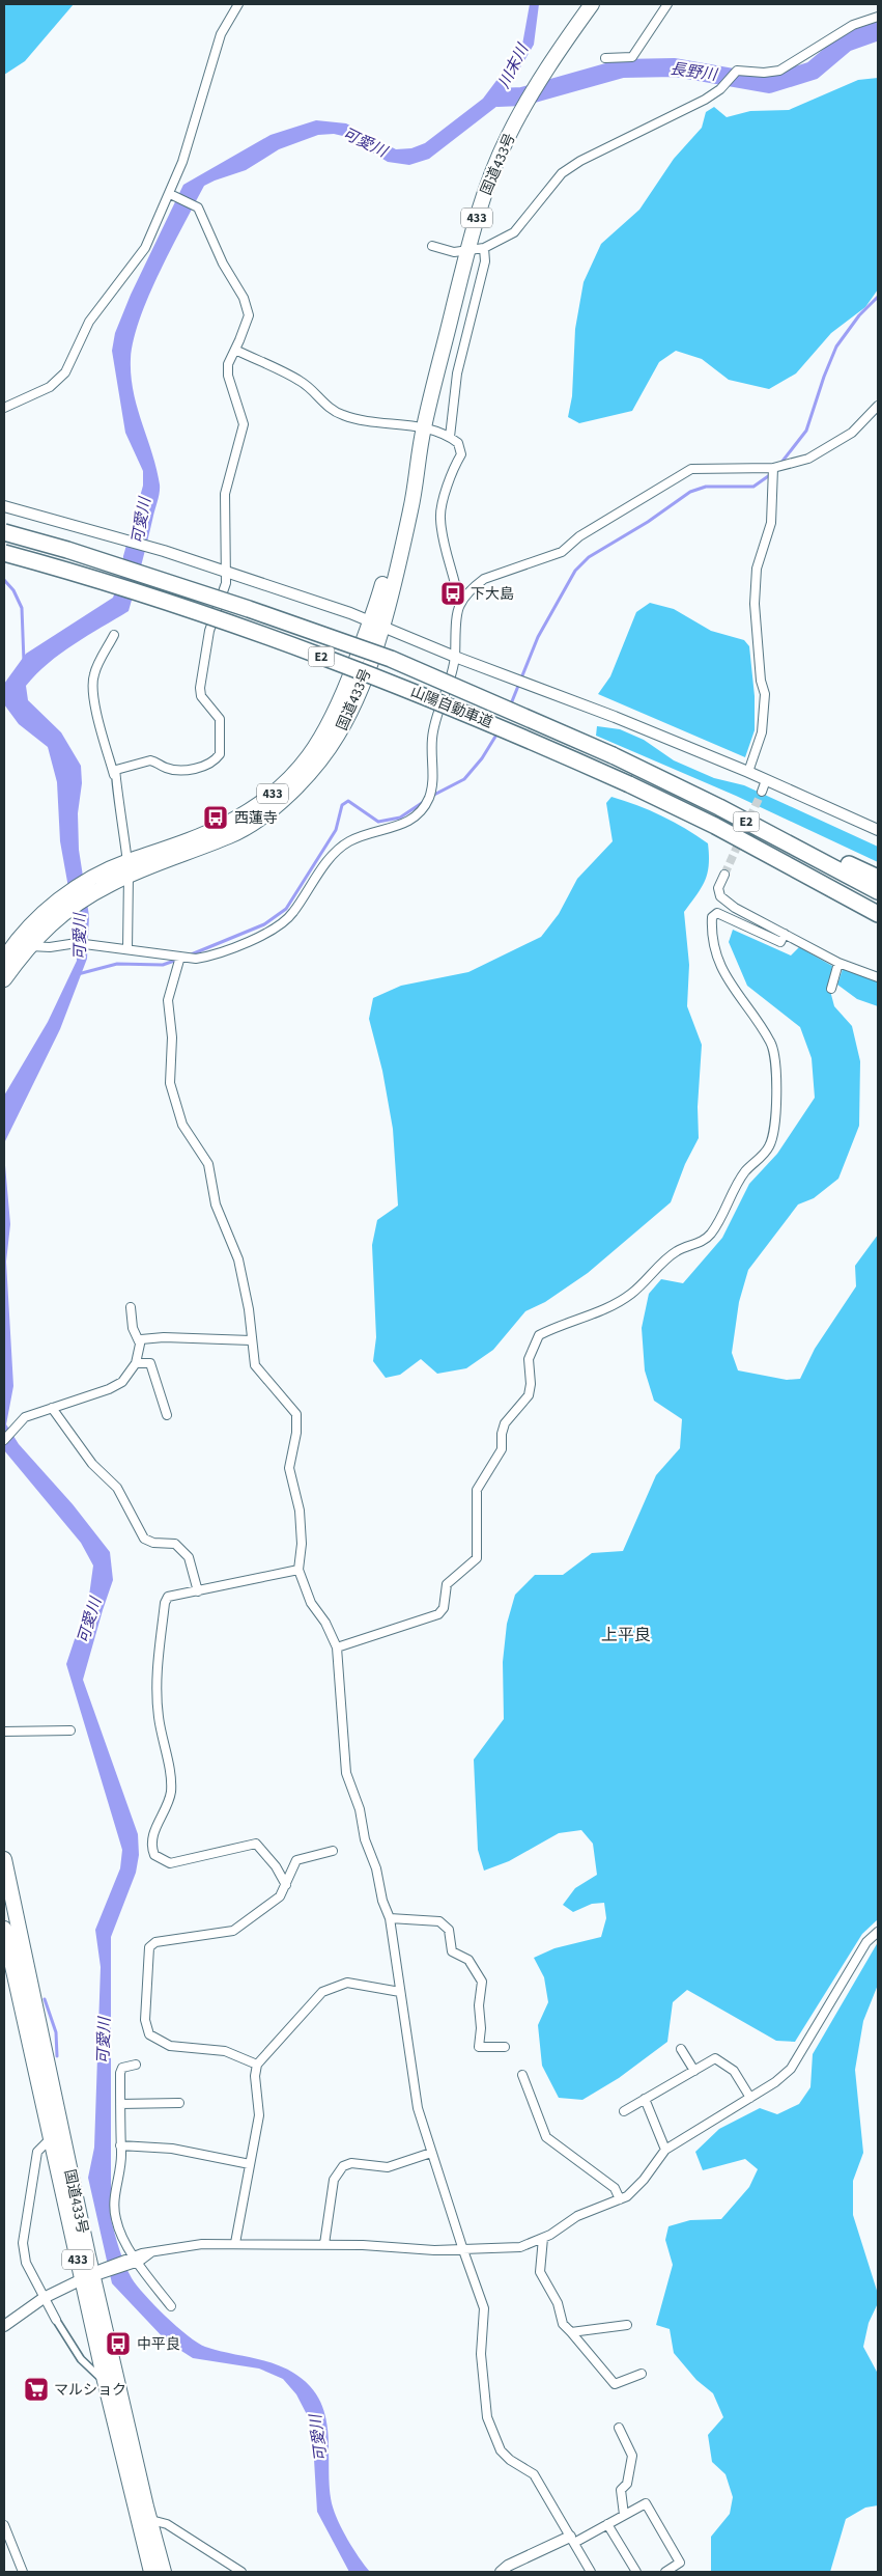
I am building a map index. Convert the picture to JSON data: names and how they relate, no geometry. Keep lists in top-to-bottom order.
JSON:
{
  "streets": {
    "highway": [
      "国道433号",
      "433",
      "E2",
      "山陽自動車道"
    ]
  },
  "districts": ["上平良"],
  "water": ["川末川", "長野川", "可愛川"],
  "places": {
    "bus stop": ["下大島", "西蓮寺", "中平良"],
    "supermarket": ["マルショク"]
  }
}
